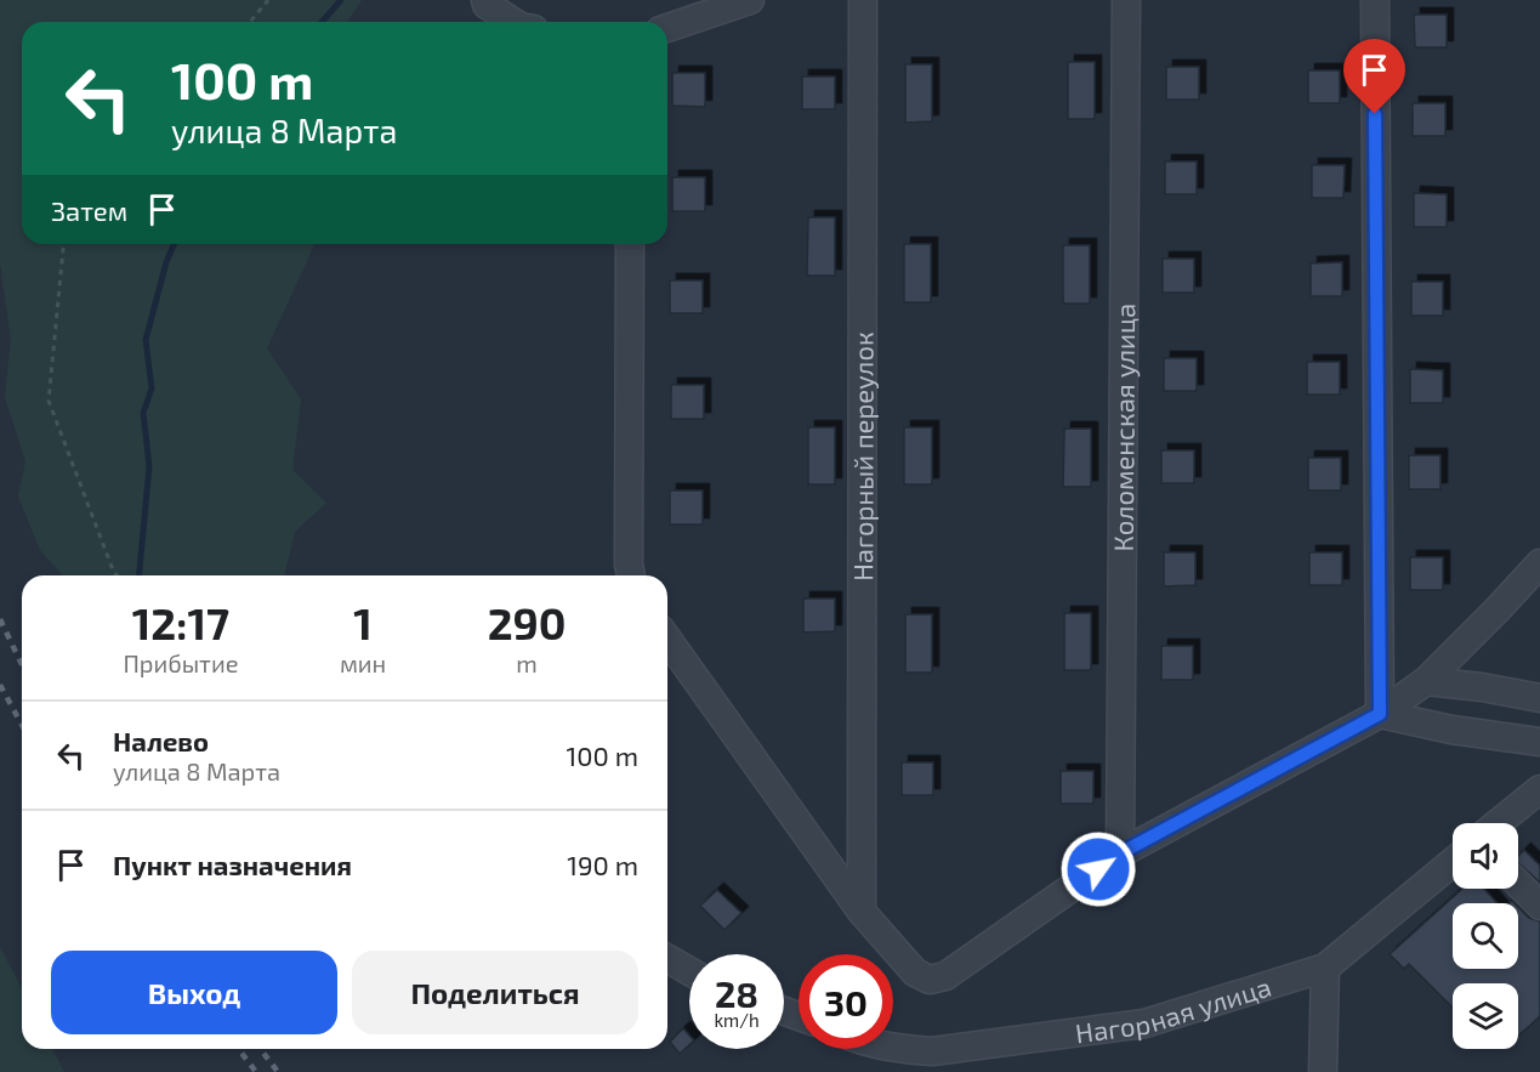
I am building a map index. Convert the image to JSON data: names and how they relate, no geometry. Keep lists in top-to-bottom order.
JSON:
{
  "streets": {
    "street": ["Коломенская улица", "Нагорный переулок", "Нагорная улица"]
  },
  "page": {
    "turn": ["100 m", "улица 8 Марта"],
    "then": "Затем",
    "eta": [
      "12:17",
      "Прибытие",
      "1",
      "мин",
      "290",
      "m"
    ],
    "list": [
      {
        "name": "Налево",
        "note": "улица 8 Марта",
        "value": "100 m"
      },
      {
        "name": "Пункт назначения",
        "value": "190 m"
      }
    ],
    "buttons": ["Выход", "Поделиться"],
    "speed": "28 km/h",
    "limit": "30"
  }
}
